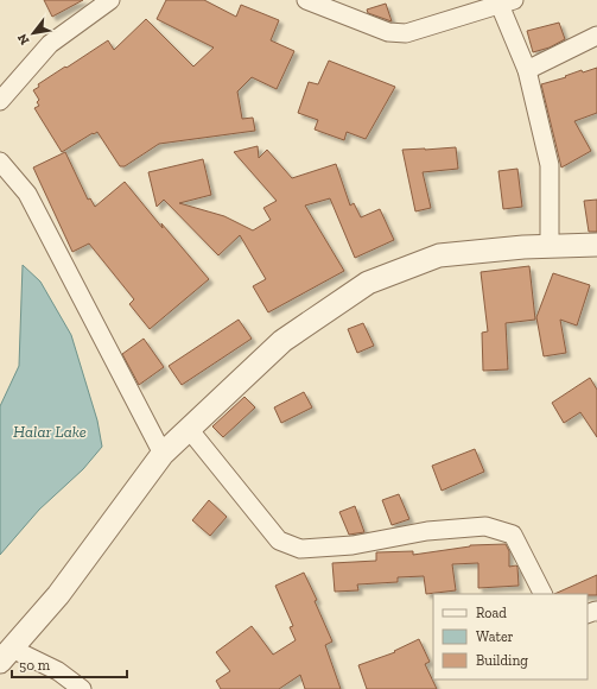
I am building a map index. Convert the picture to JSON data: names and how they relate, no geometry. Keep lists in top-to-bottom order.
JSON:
{
  "water": ["Halar Lake"],
  "legend": ["Road", "Water", "Building"],
  "scale_bar": "50 m",
  "north": "bottom left"
}
